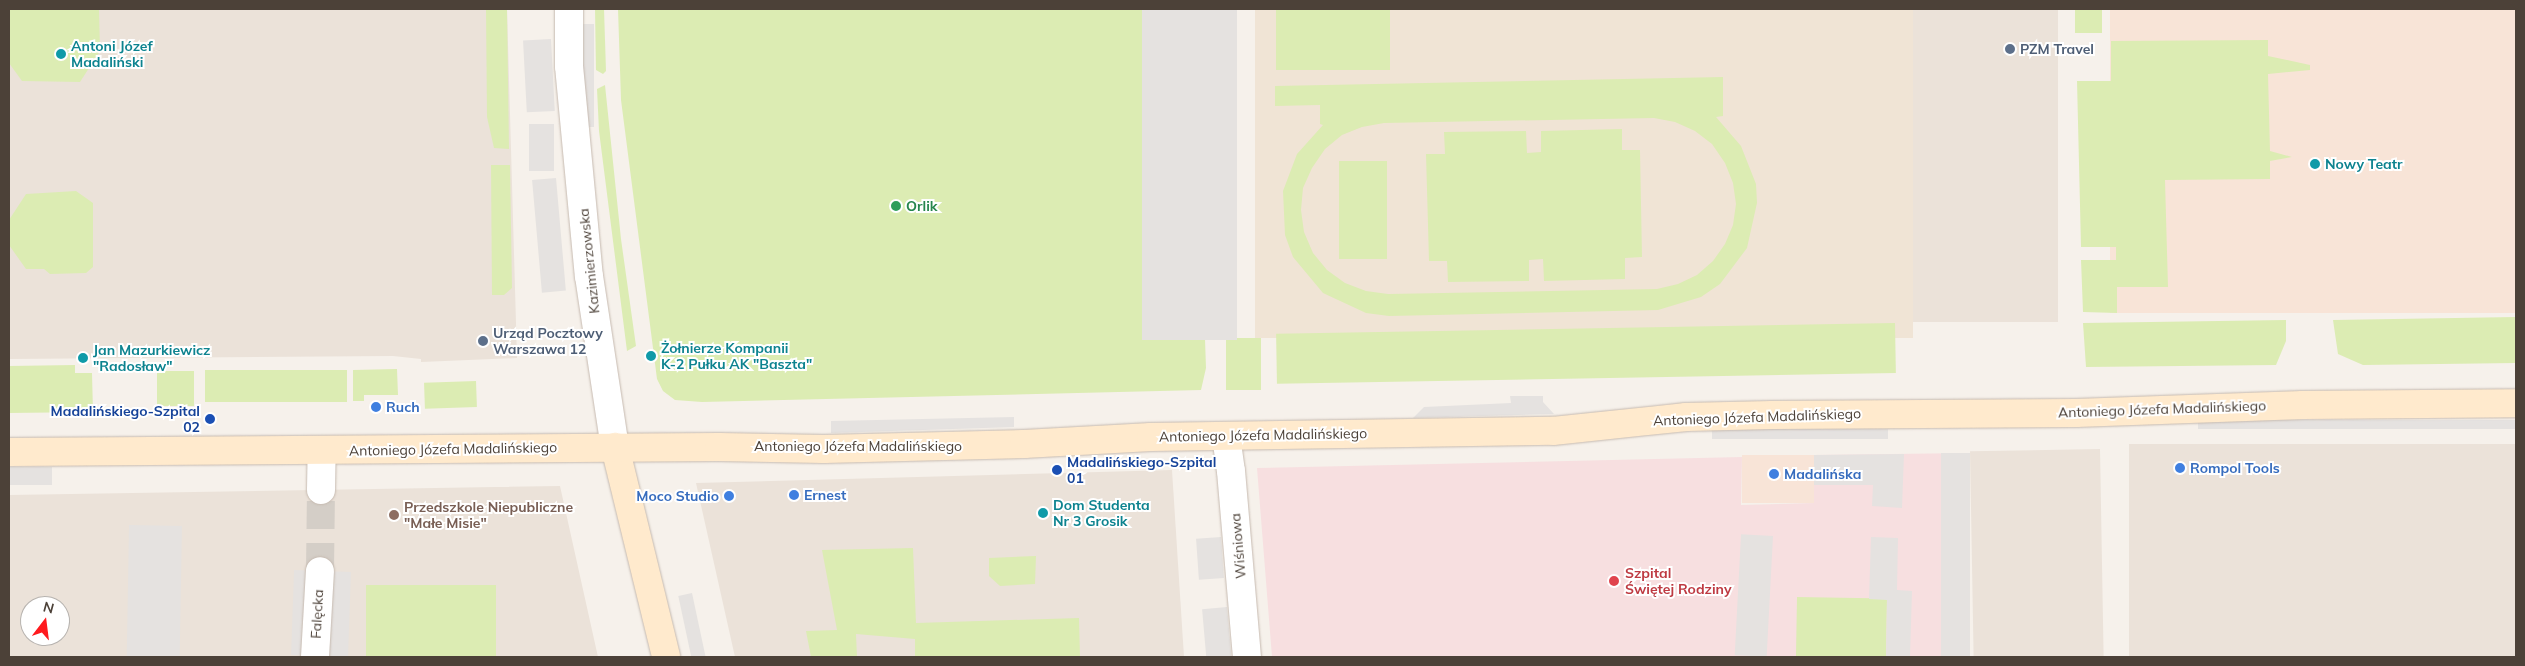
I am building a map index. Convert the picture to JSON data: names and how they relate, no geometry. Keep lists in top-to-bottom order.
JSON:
{
  "streets": {
    "street": [
      "Kazimierzowska",
      "Antoniego Józefa Madalińskiego",
      "Wiśniowa",
      "Falęcka"
    ]
  },
  "crossings": [
    ["Kazimierzowska", "Antoniego Józefa Madalińskiego"],
    ["Antoniego Józefa Madalińskiego", "Wiśniowa"]
  ],
  "places": [
    "PZM Travel",
    "Antoni Józef Madaliński",
    "Nowy Teatr",
    "Orlik",
    "Urząd Pocztowy Warszawa 12",
    "Żołnierze Kompanii K-2 Pułku AK \"Baszta\"",
    "Jan Mazurkiewicz \"Radosław\"",
    "Ruch",
    "Madalińskiego-Szpital 02",
    "Rompol Tools",
    "Madalińskiego-Szpital 01",
    "Madalińska",
    "Ernest",
    "Moco Studio",
    "Dom Studenta Nr 3 Grosik",
    "Przedszkole Niepubliczne \"Małe Misie\"",
    "Szpital Świętej Rodziny"
  ],
  "north": "top"
}
